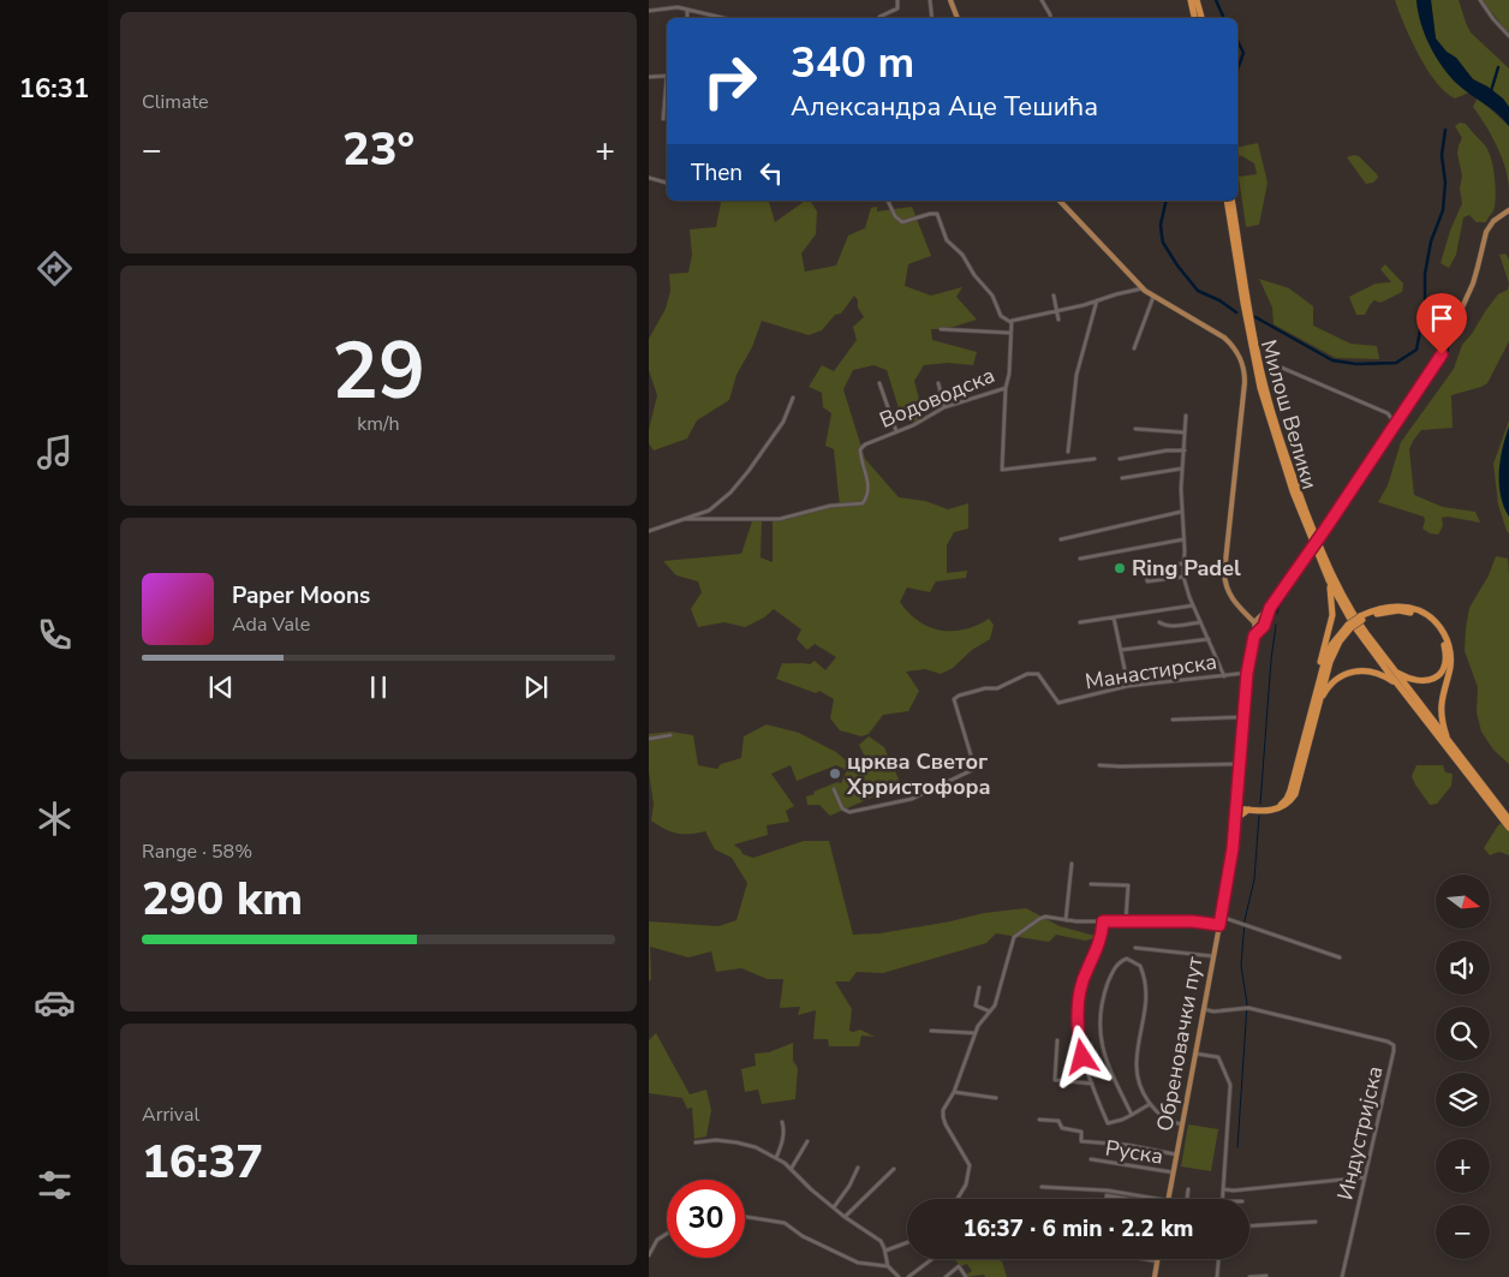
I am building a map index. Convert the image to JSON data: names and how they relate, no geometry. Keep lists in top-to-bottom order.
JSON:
{
  "streets": {
    "highway": ["Милош Велики"],
    "main road": ["Обреновачки пут"],
    "street": [
      "Водоводска",
      "Манастирска",
      "Индустријска",
      "Руска"
    ]
  },
  "crossings": [
    ["Манастирска", "Обреновачки пут"],
    ["Обреновачки пут", "Индустријска"],
    ["Обреновачки пут", "Руска"]
  ],
  "places": ["Ring Padel", "црква Светог Хрристофора"],
  "north": "right",
  "page": {
    "tabs": "16:31",
    "tile": [
      "Climate",
      ["29", "km/h"],
      ["Range · 58%", "290 km"],
      ["Arrival", "16:37"]
    ],
    "turn": ["340 m", "Александра Аце Тешића"],
    "heat": ["−", "23°", "+"],
    "then": "Then",
    "song": ["Paper Moons", "Ada Vale"],
    "map_buttons": ["+", "−"],
    "limit": "30",
    "trip": "16:37 · 6 min · 2.2 km"
  }
}
